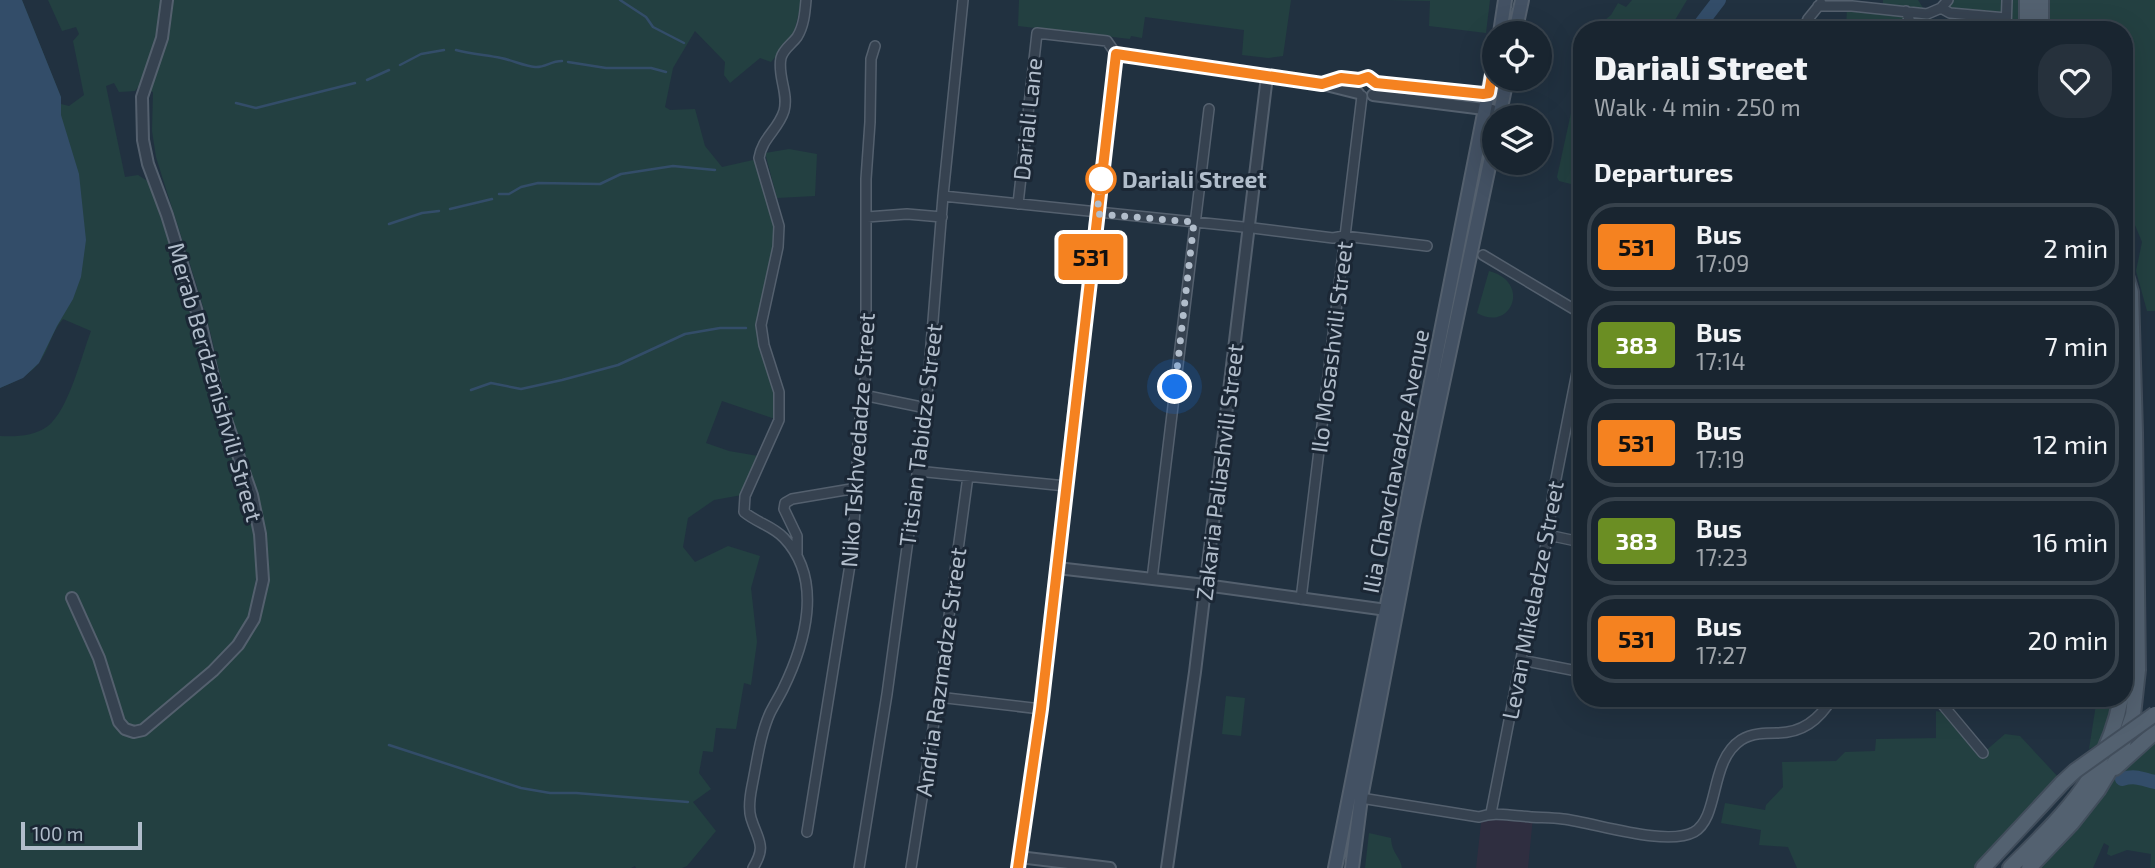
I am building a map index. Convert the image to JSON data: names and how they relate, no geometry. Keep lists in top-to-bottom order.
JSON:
{
  "streets": {
    "main road": ["Ilia Chavchavadze Avenue"],
    "street": [
      "Dariali Lane",
      "Ilo Mosashvili Street",
      "Merab Berdzenishvili Street",
      "Titsian Tabidze Street",
      "Niko Tskhvedadze Street",
      "Zakaria Paliashvili Street",
      "Levan Mikeladze Street",
      "Andria Razmadze Street"
    ]
  },
  "places": ["Dariali Street"],
  "lines": ["bus line 531"],
  "scale_bar": "100 m",
  "page": {
    "on_map": "531",
    "heading": [
      ["Dariali Street", "Walk · 4 min · 250 m"],
      "Departures"
    ],
    "list": [
      {
        "mark": "531",
        "name": "Bus",
        "note": "17:09",
        "value": "2 min"
      },
      {
        "mark": "383",
        "name": "Bus",
        "note": "17:14",
        "value": "7 min"
      },
      {
        "mark": "531",
        "name": "Bus",
        "note": "17:19",
        "value": "12 min"
      },
      {
        "mark": "383",
        "name": "Bus",
        "note": "17:23",
        "value": "16 min"
      },
      {
        "mark": "531",
        "name": "Bus",
        "note": "17:27",
        "value": "20 min"
      }
    ],
    "scale": "100 m"
  }
}
